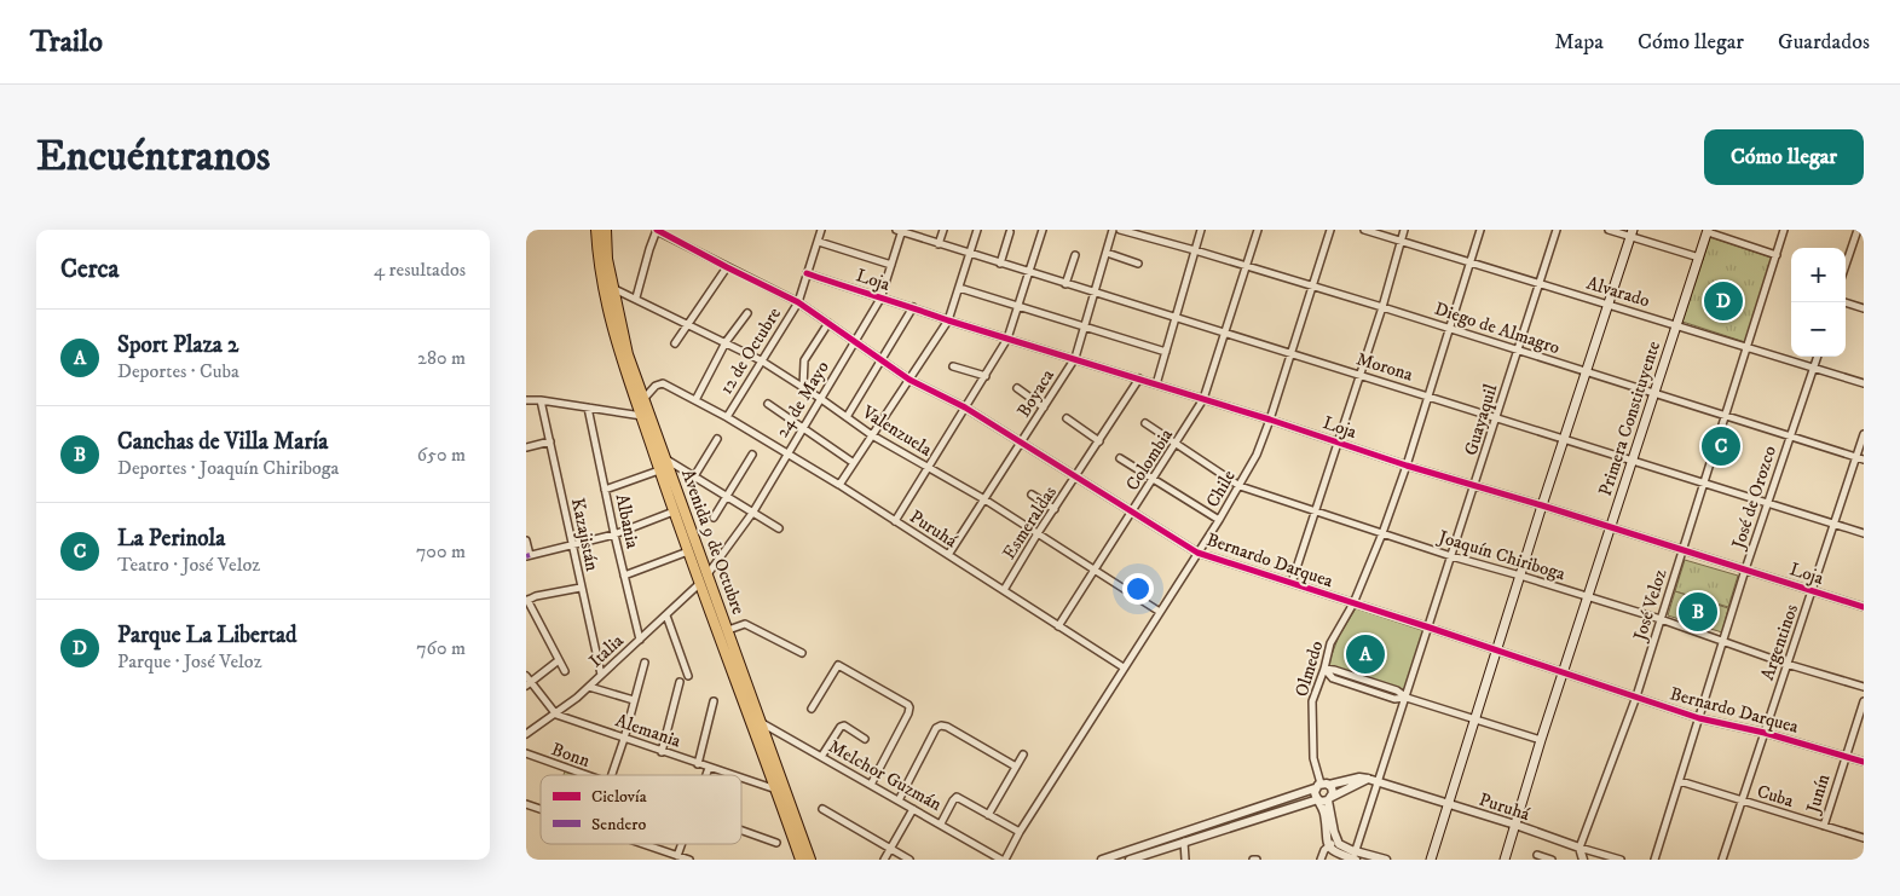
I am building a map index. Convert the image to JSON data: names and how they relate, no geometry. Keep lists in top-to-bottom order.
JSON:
{
  "streets": {
    "main road": ["Primera Constituyente", "Avenida 9 de Octubre"],
    "street": [
      "Loja",
      "Alvarado",
      "Diego de Almagro",
      "12 de Octubre",
      "Morona",
      "Boyaca",
      "24 de Mayo",
      "Guayaquil",
      "Valenzuela",
      "Colombia",
      "Chile",
      "José de Orozco",
      "Albania",
      "Esmeraldas",
      "Puruhá",
      "Kazajistán",
      "Joaquín Chiriboga",
      "Bernardo Darquea",
      "José Veloz",
      "Argentinos",
      "Italia",
      "Olmedo",
      "Alemania",
      "Bonn",
      "Melchor Guzmán",
      "Junín",
      "Cuba"
    ]
  },
  "crossings": [
    ["Loja", "12 de Octubre"],
    ["Loja", "Boyaca"],
    ["Loja", "24 de Mayo"],
    ["Loja", "Primera Constituyente"],
    ["Loja", "Guayaquil"],
    ["Loja", "Colombia"],
    ["Loja", "Chile"],
    ["Loja", "José de Orozco"],
    ["Loja", "Esmeraldas"],
    ["Loja", "José Veloz"],
    ["Loja", "Argentinos"],
    ["Loja", "Olmedo"],
    ["Alvarado", "Primera Constituyente"],
    ["Alvarado", "Guayaquil"],
    ["Alvarado", "José de Orozco"],
    ["Alvarado", "José Veloz"],
    ["Alvarado", "Olmedo"],
    ["Diego de Almagro", "Primera Constituyente"],
    ["Diego de Almagro", "Guayaquil"],
    ["Diego de Almagro", "Colombia"],
    ["Diego de Almagro", "Chile"],
    ["Diego de Almagro", "José de Orozco"],
    ["Diego de Almagro", "José Veloz"],
    ["Diego de Almagro", "Argentinos"],
    ["Diego de Almagro", "Olmedo"],
    ["12 de Octubre", "Valenzuela"],
    ["12 de Octubre", "Puruhá"],
    ["12 de Octubre", "Bernardo Darquea"],
    ["Morona", "Boyaca"],
    ["Morona", "24 de Mayo"],
    ["Morona", "Primera Constituyente"],
    ["Morona", "Guayaquil"],
    ["Morona", "Colombia"],
    ["Morona", "Chile"],
    ["Morona", "José de Orozco"],
    ["Morona", "José Veloz"],
    ["Morona", "Argentinos"],
    ["Morona", "Olmedo"],
    ["Boyaca", "Valenzuela"],
    ["Boyaca", "Puruhá"],
    ["Boyaca", "Bernardo Darquea"],
    ["24 de Mayo", "Valenzuela"],
    ["24 de Mayo", "Puruhá"],
    ["24 de Mayo", "Avenida 9 de Octubre"],
    ["24 de Mayo", "Bernardo Darquea"],
    ["Primera Constituyente", "Puruhá"],
    ["Primera Constituyente", "Joaquín Chiriboga"],
    ["Primera Constituyente", "Bernardo Darquea"],
    ["Guayaquil", "Puruhá"],
    ["Guayaquil", "Joaquín Chiriboga"],
    ["Guayaquil", "Bernardo Darquea"],
    ["Valenzuela", "Colombia"],
    ["Valenzuela", "Chile"],
    ["Valenzuela", "Esmeraldas"],
    ["Valenzuela", "Avenida 9 de Octubre"],
    ["Colombia", "Puruhá"],
    ["Colombia", "Joaquín Chiriboga"],
    ["Colombia", "Bernardo Darquea"],
    ["Chile", "Puruhá"],
    ["Chile", "Joaquín Chiriboga"],
    ["Chile", "Bernardo Darquea"],
    ["Chile", "Melchor Guzmán"],
    ["José de Orozco", "Joaquín Chiriboga"],
    ["José de Orozco", "Bernardo Darquea"],
    ["José de Orozco", "Cuba"],
    ["Albania", "Italia"],
    ["Esmeraldas", "Puruhá"],
    ["Esmeraldas", "Bernardo Darquea"],
    ["Puruhá", "Avenida 9 de Octubre"],
    ["Puruhá", "José Veloz"],
    ["Kazajistán", "Italia"],
    ["Avenida 9 de Octubre", "Italia"],
    ["Avenida 9 de Octubre", "Alemania"],
    ["Avenida 9 de Octubre", "Melchor Guzmán"],
    ["Joaquín Chiriboga", "José Veloz"],
    ["Joaquín Chiriboga", "Argentinos"],
    ["Joaquín Chiriboga", "Olmedo"],
    ["Bernardo Darquea", "José Veloz"],
    ["Bernardo Darquea", "Argentinos"],
    ["Bernardo Darquea", "Olmedo"],
    ["Bernardo Darquea", "Junín"],
    ["Argentinos", "Cuba"],
    ["Italia", "Alemania"],
    ["Junín", "Cuba"]
  ],
  "legend": ["Ciclovía", "Sendero"],
  "page": {
    "header": "Trailo",
    "nav": ["Mapa", "Cómo llegar", "Guardados"],
    "buttons": "Cómo llegar",
    "title": "Encuéntranos",
    "heading": ["Cerca", "4 resultados"],
    "map_buttons": ["+", "−"],
    "pins": [
      "D",
      "C",
      "B",
      "A"
    ],
    "list": [
      {
        "mark": "A",
        "name": "Sport Plaza 2",
        "note": "Deportes · Cuba",
        "value": "280 m"
      },
      {
        "mark": "B",
        "name": "Canchas de Villa María",
        "note": "Deportes · Joaquín Chiriboga",
        "value": "650 m"
      },
      {
        "mark": "C",
        "name": "La Perinola",
        "note": "Teatro · José Veloz",
        "value": "700 m"
      },
      {
        "mark": "D",
        "name": "Parque La Libertad",
        "note": "Parque · José Veloz",
        "value": "760 m"
      }
    ]
  }
}
